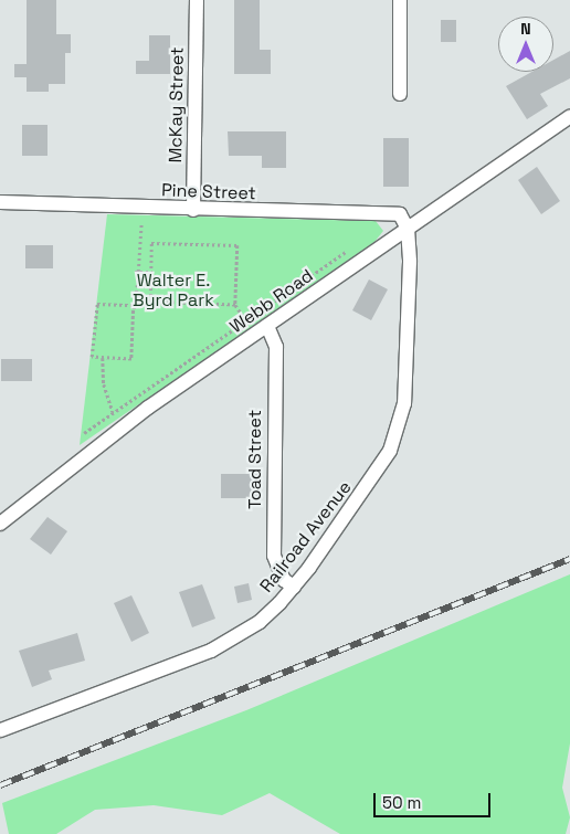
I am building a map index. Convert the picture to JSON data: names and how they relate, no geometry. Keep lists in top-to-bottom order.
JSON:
{
  "streets": {
    "street": [
      "McKay Street",
      "Pine Street",
      "Webb Road",
      "Toad Street",
      "Railroad Avenue"
    ]
  },
  "crossings": [
    ["McKay Street", "Pine Street"],
    ["Pine Street", "Webb Road"],
    ["Pine Street", "Railroad Avenue"],
    ["Webb Road", "Toad Street"],
    ["Webb Road", "Railroad Avenue"],
    ["Toad Street", "Railroad Avenue"]
  ],
  "parks": ["Walter E. Byrd Park"],
  "scale_bar": "50 m",
  "north": "top"
}
